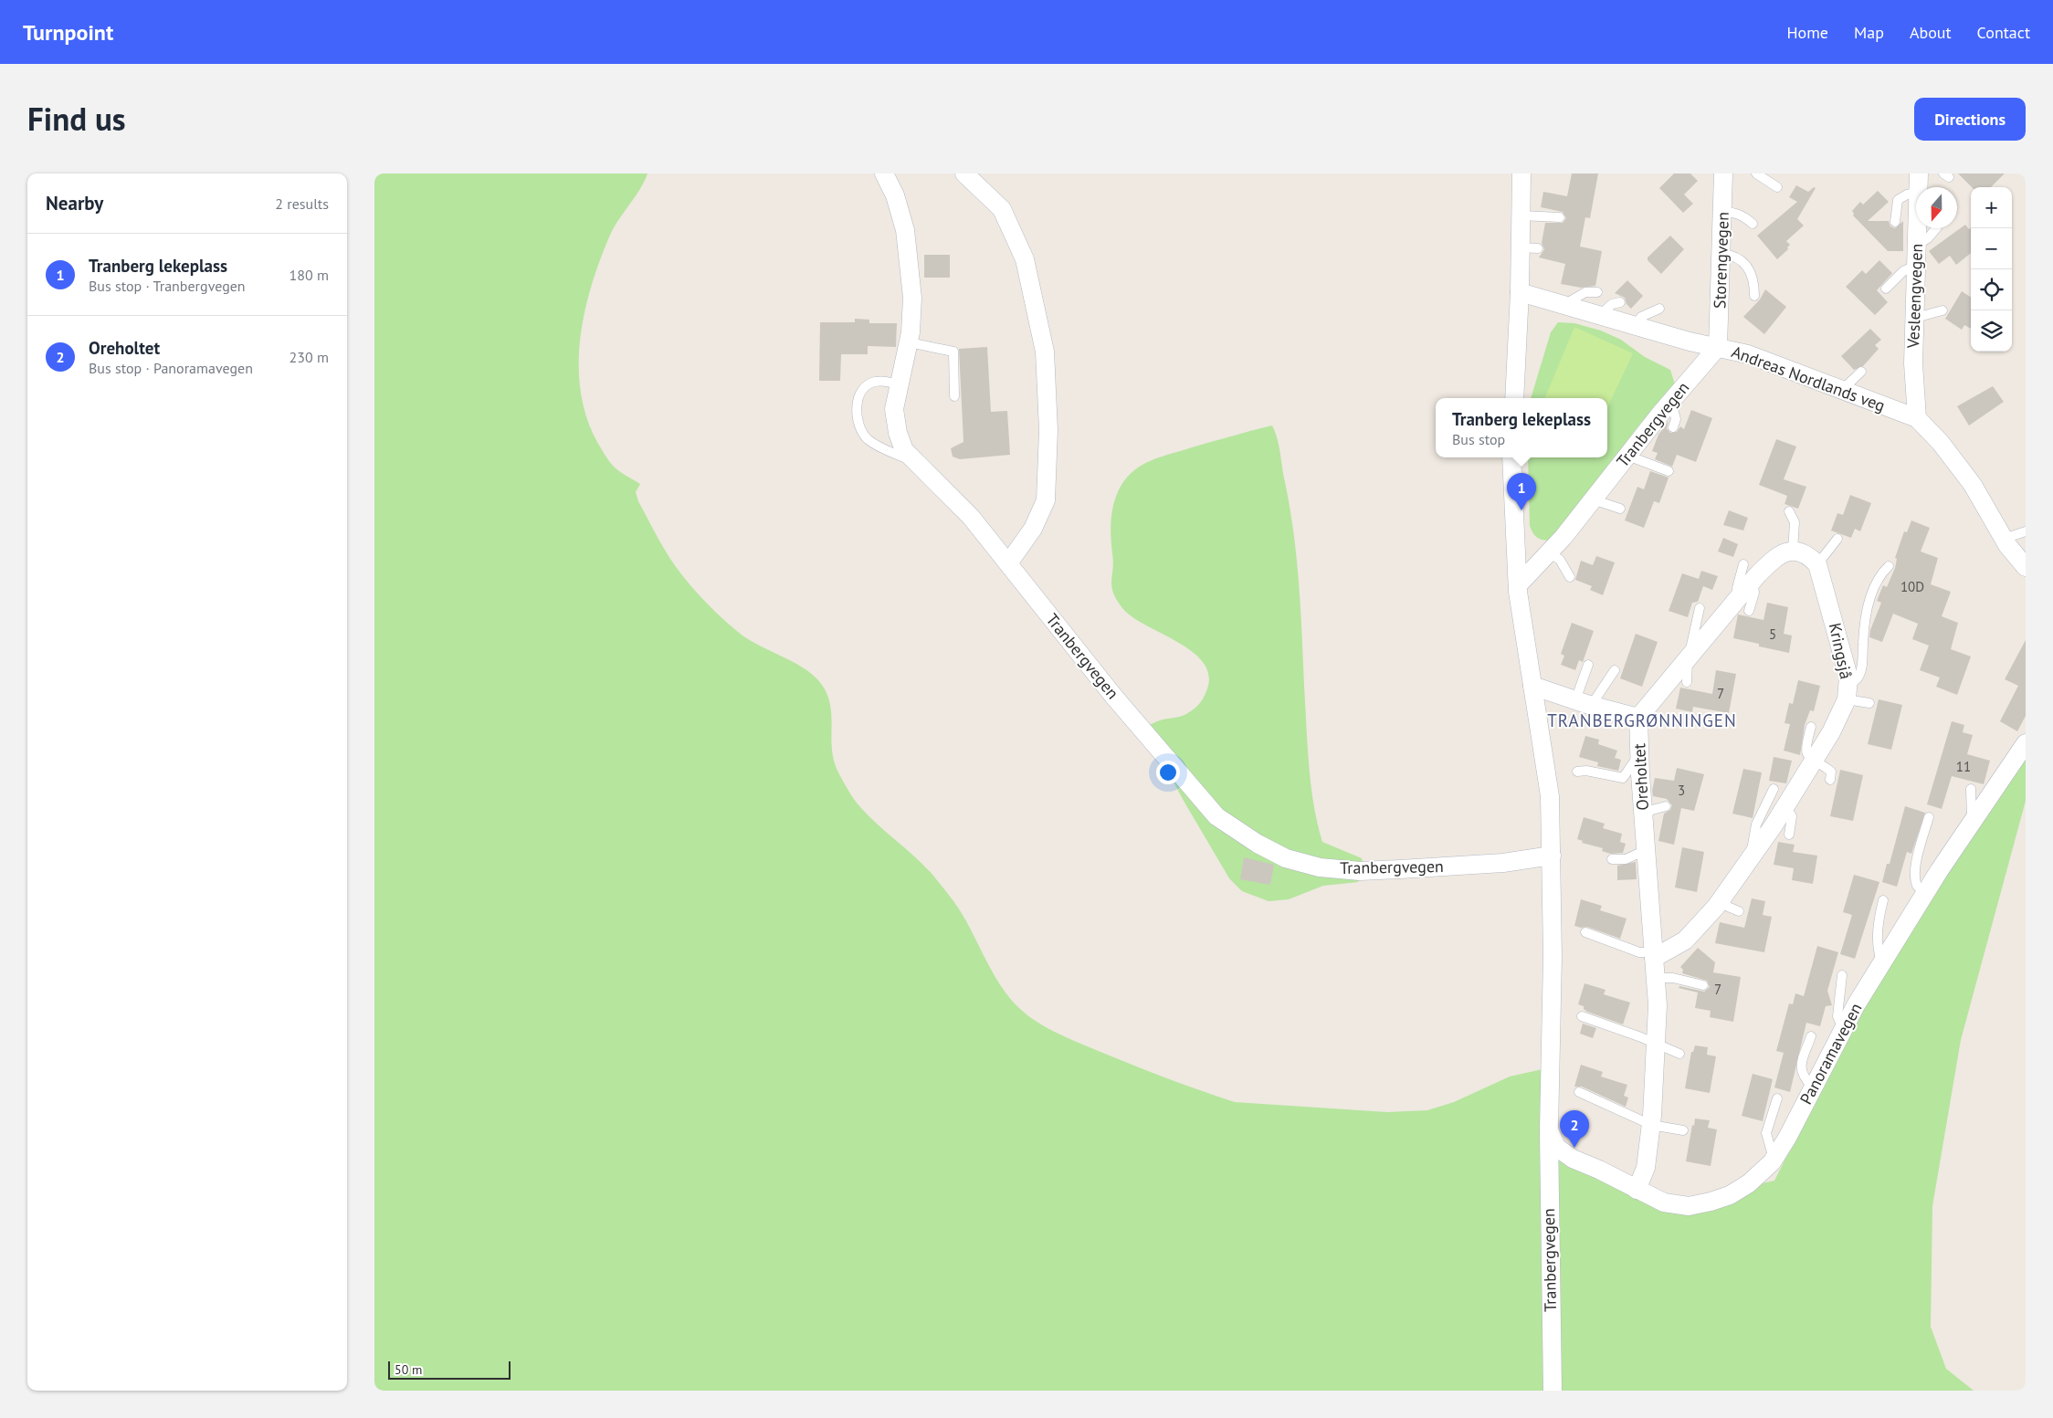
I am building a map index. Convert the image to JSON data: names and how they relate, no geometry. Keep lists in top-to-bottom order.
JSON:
{
  "streets": {
    "street": [
      "Storengvegen",
      "Vesleengvegen",
      "Andreas Nordlands veg",
      "Tranbergvegen",
      "Kringsjå",
      "Oreholtet",
      "Panoramavegen"
    ]
  },
  "crossings": [
    ["Storengvegen", "Andreas Nordlands veg"],
    ["Storengvegen", "Tranbergvegen"],
    ["Vesleengvegen", "Andreas Nordlands veg"],
    ["Andreas Nordlands veg", "Tranbergvegen"],
    ["Tranbergvegen", "Panoramavegen"],
    ["Kringsjå", "Oreholtet"],
    ["Oreholtet", "Panoramavegen"]
  ],
  "districts": ["TRANBERGRØNNINGEN"],
  "house_numbers": [
    "10D",
    "5",
    "7",
    "11",
    "3",
    "7"
  ],
  "scale_bar": "50 m",
  "north": "bottom",
  "page": {
    "header": "Turnpoint",
    "nav": [
      "Home",
      "Map",
      "About",
      "Contact"
    ],
    "title": "Find us",
    "buttons": "Directions",
    "heading": ["Nearby", "2 results"],
    "map_buttons": ["+", "−"],
    "list": [
      {
        "mark": "1",
        "name": "Tranberg lekeplass",
        "note": "Bus stop · Tranbergvegen",
        "value": "180 m"
      },
      {
        "mark": "2",
        "name": "Oreholtet",
        "note": "Bus stop · Panoramavegen",
        "value": "230 m"
      }
    ],
    "popup": ["Tranberg lekeplass", "Bus stop"],
    "pins": ["1", "2"],
    "scale": "50 m"
  }
}
